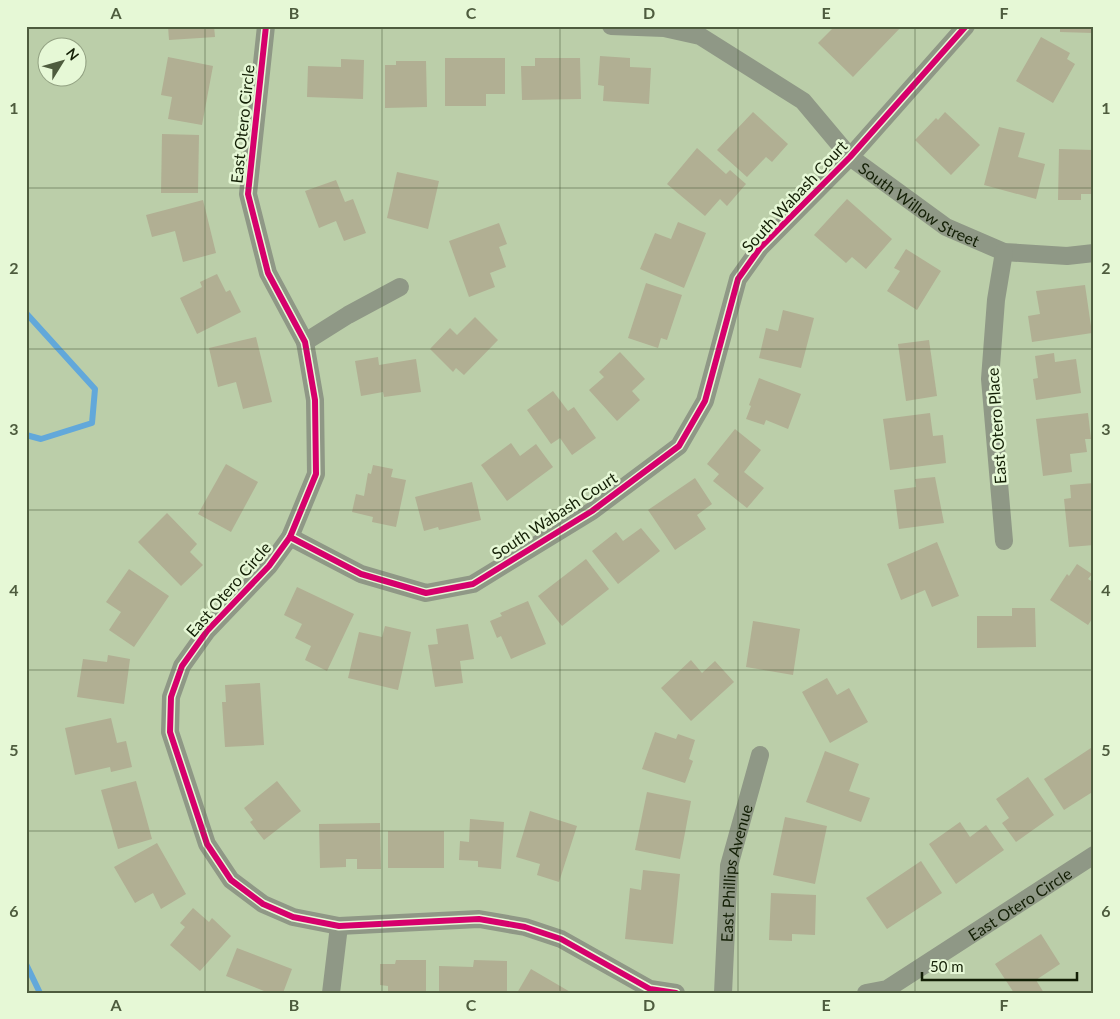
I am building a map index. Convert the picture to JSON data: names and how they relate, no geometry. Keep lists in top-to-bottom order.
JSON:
{
  "streets": {
    "street": [
      "East Otero Circle",
      "South Wabash Court",
      "South Willow Street",
      "East Otero Place",
      "East Phillips Avenue"
    ]
  },
  "crossings": [
    ["East Otero Circle", "South Wabash Court"],
    ["South Wabash Court", "South Willow Street"],
    ["South Willow Street", "East Otero Place"]
  ],
  "scale_bar": "50 m",
  "north": "top right",
  "grid": {
    "columns": [
      "A",
      "B",
      "C",
      "D",
      "E",
      "F"
    ],
    "rows": [
      "1",
      "2",
      "3",
      "4",
      "5",
      "6"
    ]
  }
}
